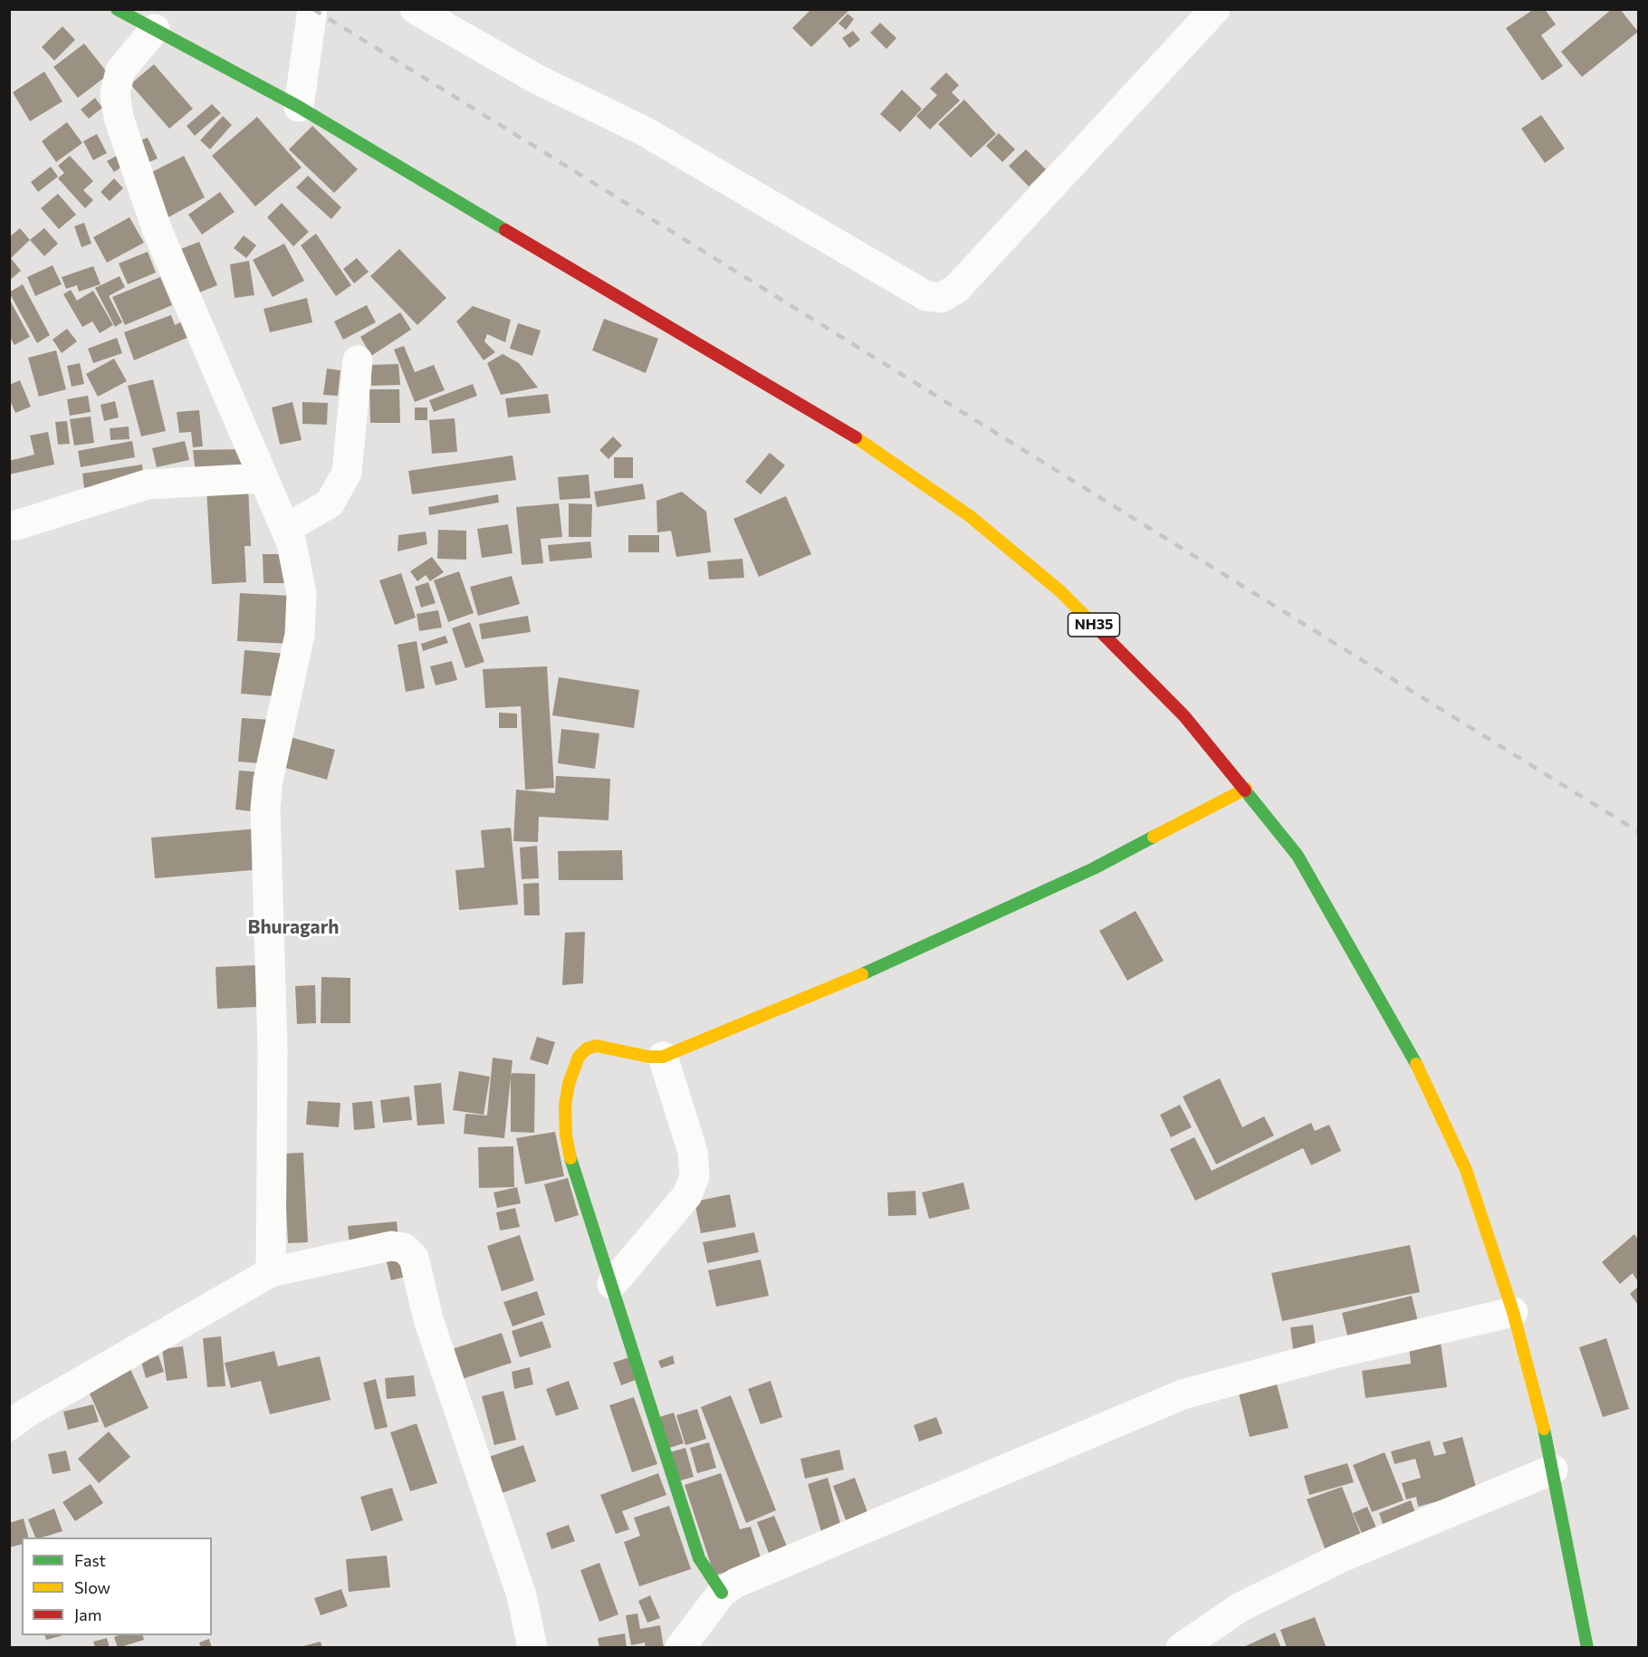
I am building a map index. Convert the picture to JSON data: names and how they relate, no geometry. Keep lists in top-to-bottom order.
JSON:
{
  "streets": {
    "main road": ["NH35"]
  },
  "districts": ["Bhuragarh"],
  "legend": ["Fast", "Slow", "Jam"]
}
